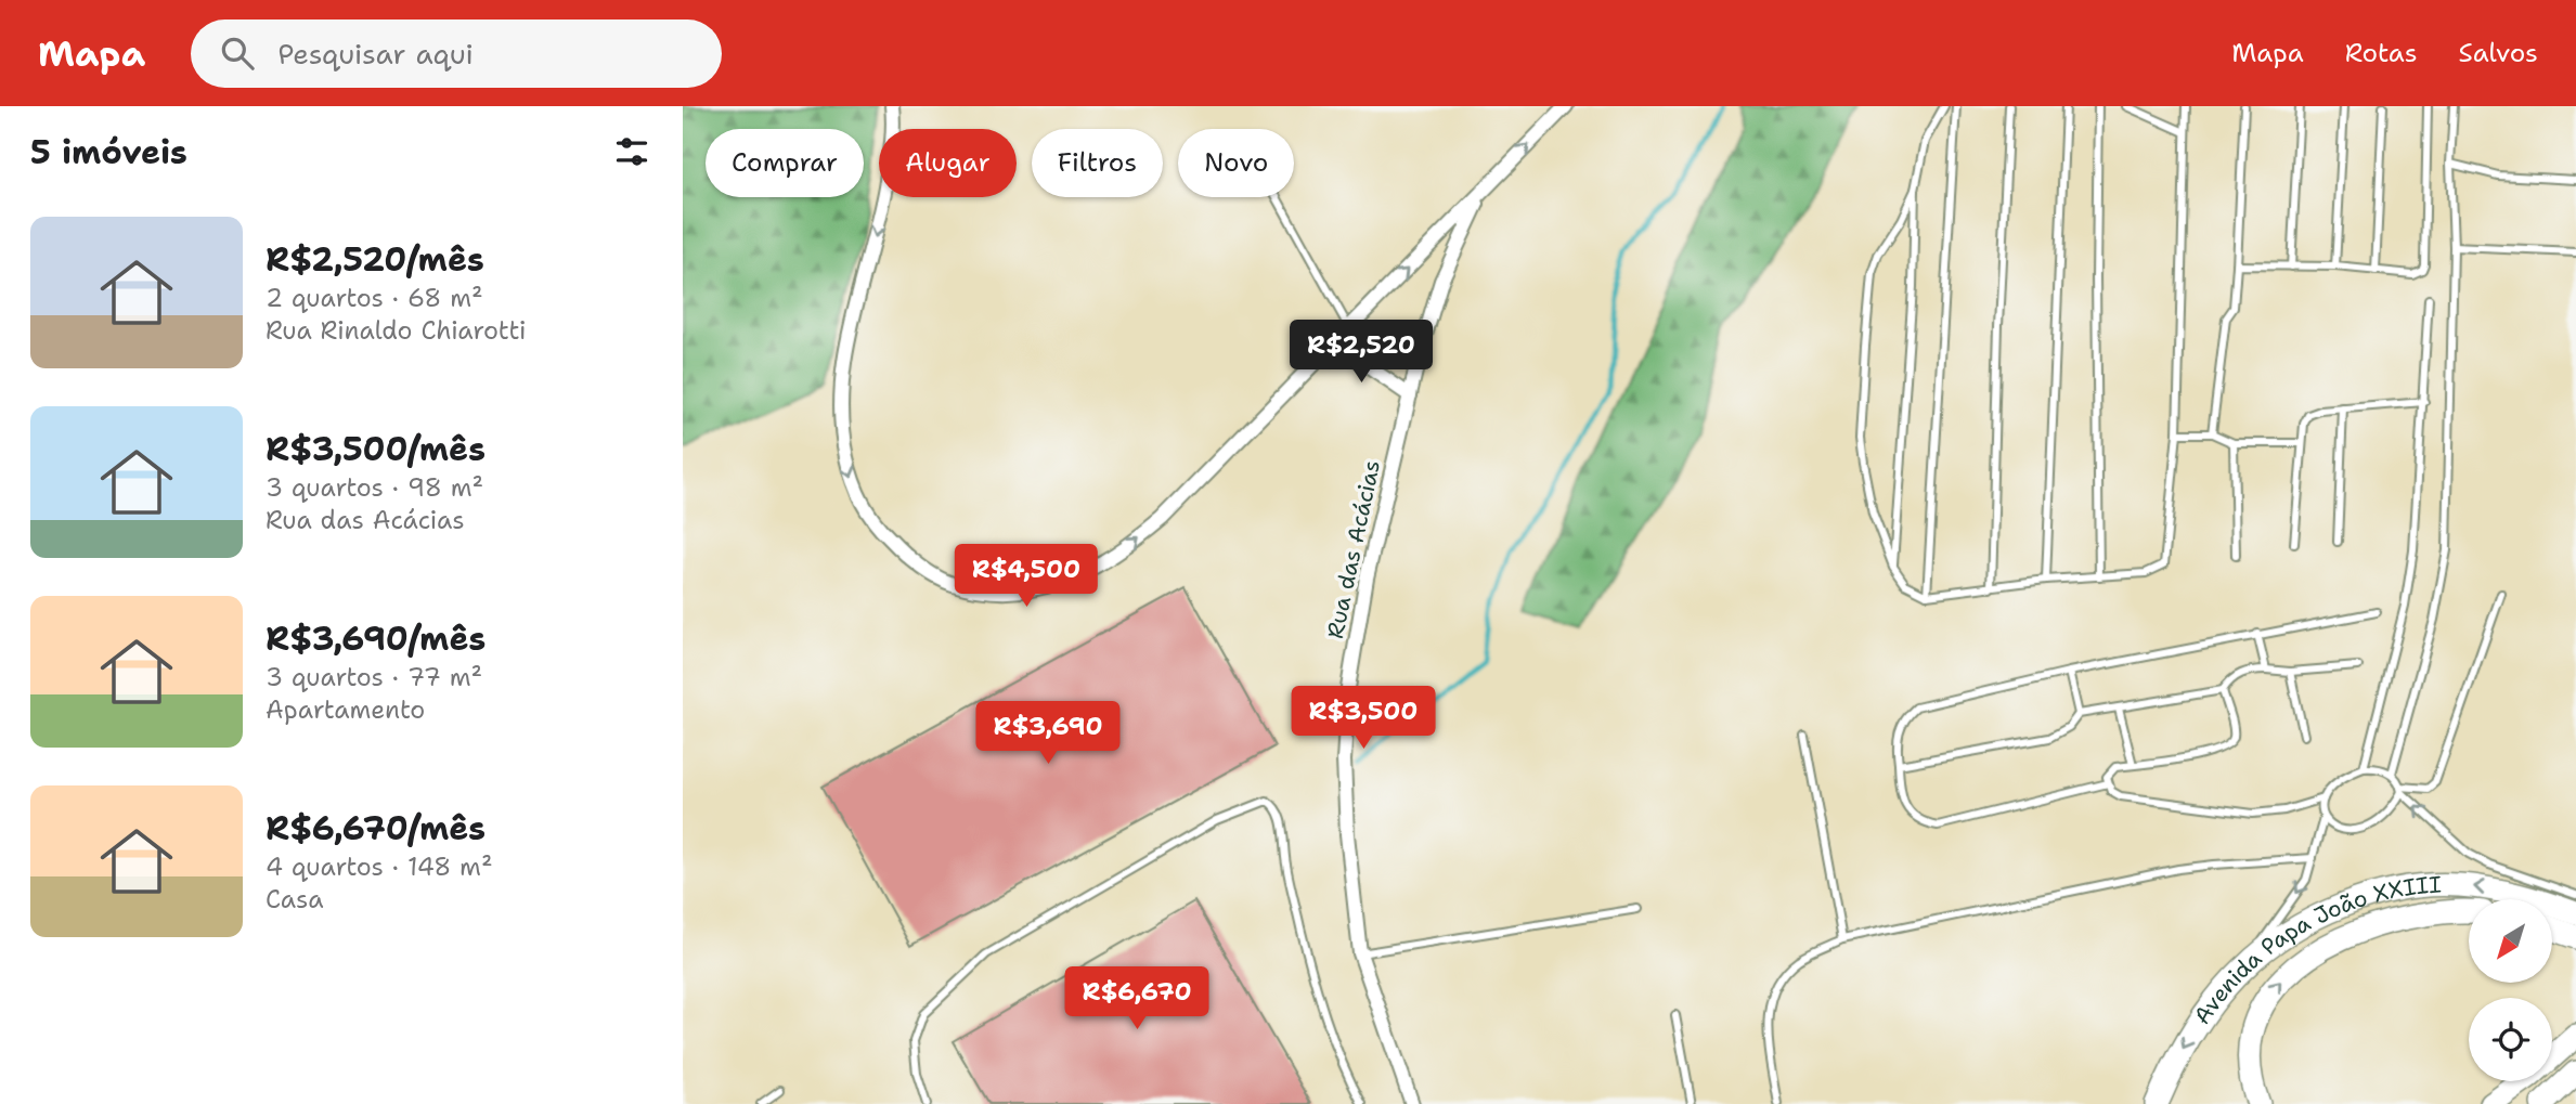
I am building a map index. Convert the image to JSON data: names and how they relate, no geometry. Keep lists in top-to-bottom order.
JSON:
{
  "streets": {
    "main road": ["Avenida Papa João XXIII"],
    "street": ["Rua das Acácias"]
  },
  "one_way": ["Avenida Papa João XXIII"],
  "north": "bottom left",
  "page": {
    "header": "Mapa",
    "search": "Pesquisar aqui",
    "nav": ["Mapa", "Rotas", "Salvos"],
    "heading": "5 imóveis",
    "chip": [
      "Comprar",
      "Alugar",
      "Filtros",
      "Novo"
    ],
    "list": [
      {
        "name": "R$2,520/mês",
        "note": "2 quartos · 68 m² · Rua Rinaldo Chiarotti"
      },
      {
        "name": "R$3,500/mês",
        "note": "3 quartos · 98 m² · Rua das Acácias"
      },
      {
        "name": "R$3,690/mês",
        "note": "3 quartos · 77 m² · Apartamento"
      },
      {
        "name": "R$6,670/mês",
        "note": "4 quartos · 148 m² · Casa"
      }
    ],
    "price": [
      "R$2,520",
      "R$4,500",
      "R$3,500",
      "R$3,690",
      "R$6,670"
    ]
  }
}
